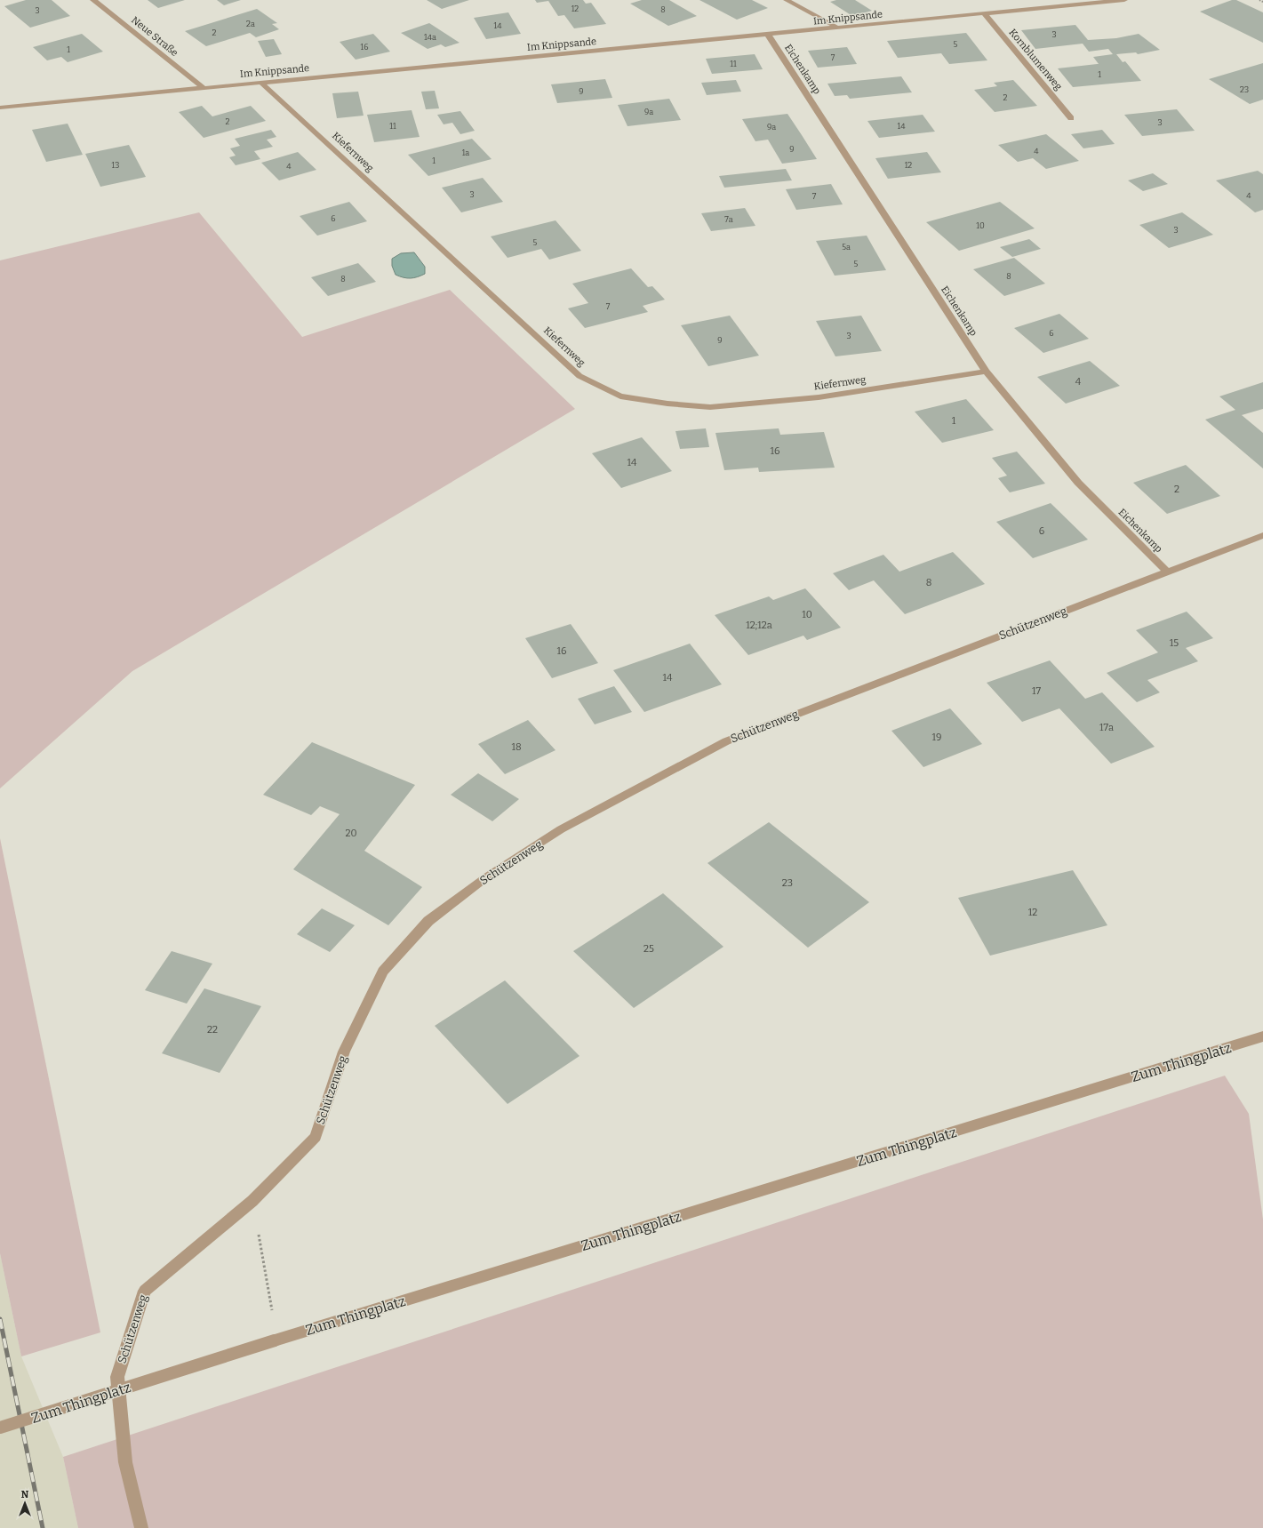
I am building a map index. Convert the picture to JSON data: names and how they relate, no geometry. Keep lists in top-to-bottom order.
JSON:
{
  "streets": {
    "street": [
      "Im Knippsande",
      "Neue Straße",
      "Kornblumenweg",
      "Eichenkamp",
      "Kiefernweg",
      "Schützenweg",
      "Zum Thingplatz"
    ]
  },
  "crossings": [
    ["Im Knippsande", "Neue Straße"],
    ["Im Knippsande", "Kornblumenweg"],
    ["Im Knippsande", "Eichenkamp"],
    ["Im Knippsande", "Kiefernweg"],
    ["Eichenkamp", "Kiefernweg"],
    ["Eichenkamp", "Schützenweg"]
  ],
  "house_numbers": [
    "12",
    "8",
    "3",
    "2a",
    "14",
    "2",
    "3",
    "14a",
    "5",
    "16",
    "1",
    "7",
    "11",
    "1",
    "23",
    "9",
    "2",
    "9a",
    "2",
    "3",
    "11",
    "14",
    "9a",
    "9",
    "4",
    "1a",
    "1",
    "13",
    "12",
    "4",
    "3",
    "4",
    "7",
    "6",
    "7a",
    "10",
    "3",
    "5",
    "5a",
    "5",
    "8",
    "8",
    "7",
    "6",
    "3",
    "9",
    "4",
    "1",
    "16",
    "14",
    "2",
    "6",
    "8",
    "10",
    "12;12a",
    "15",
    "16",
    "14",
    "17",
    "17a",
    "19",
    "18",
    "20",
    "23",
    "12",
    "25",
    "22"
  ],
  "north": "top"
}
